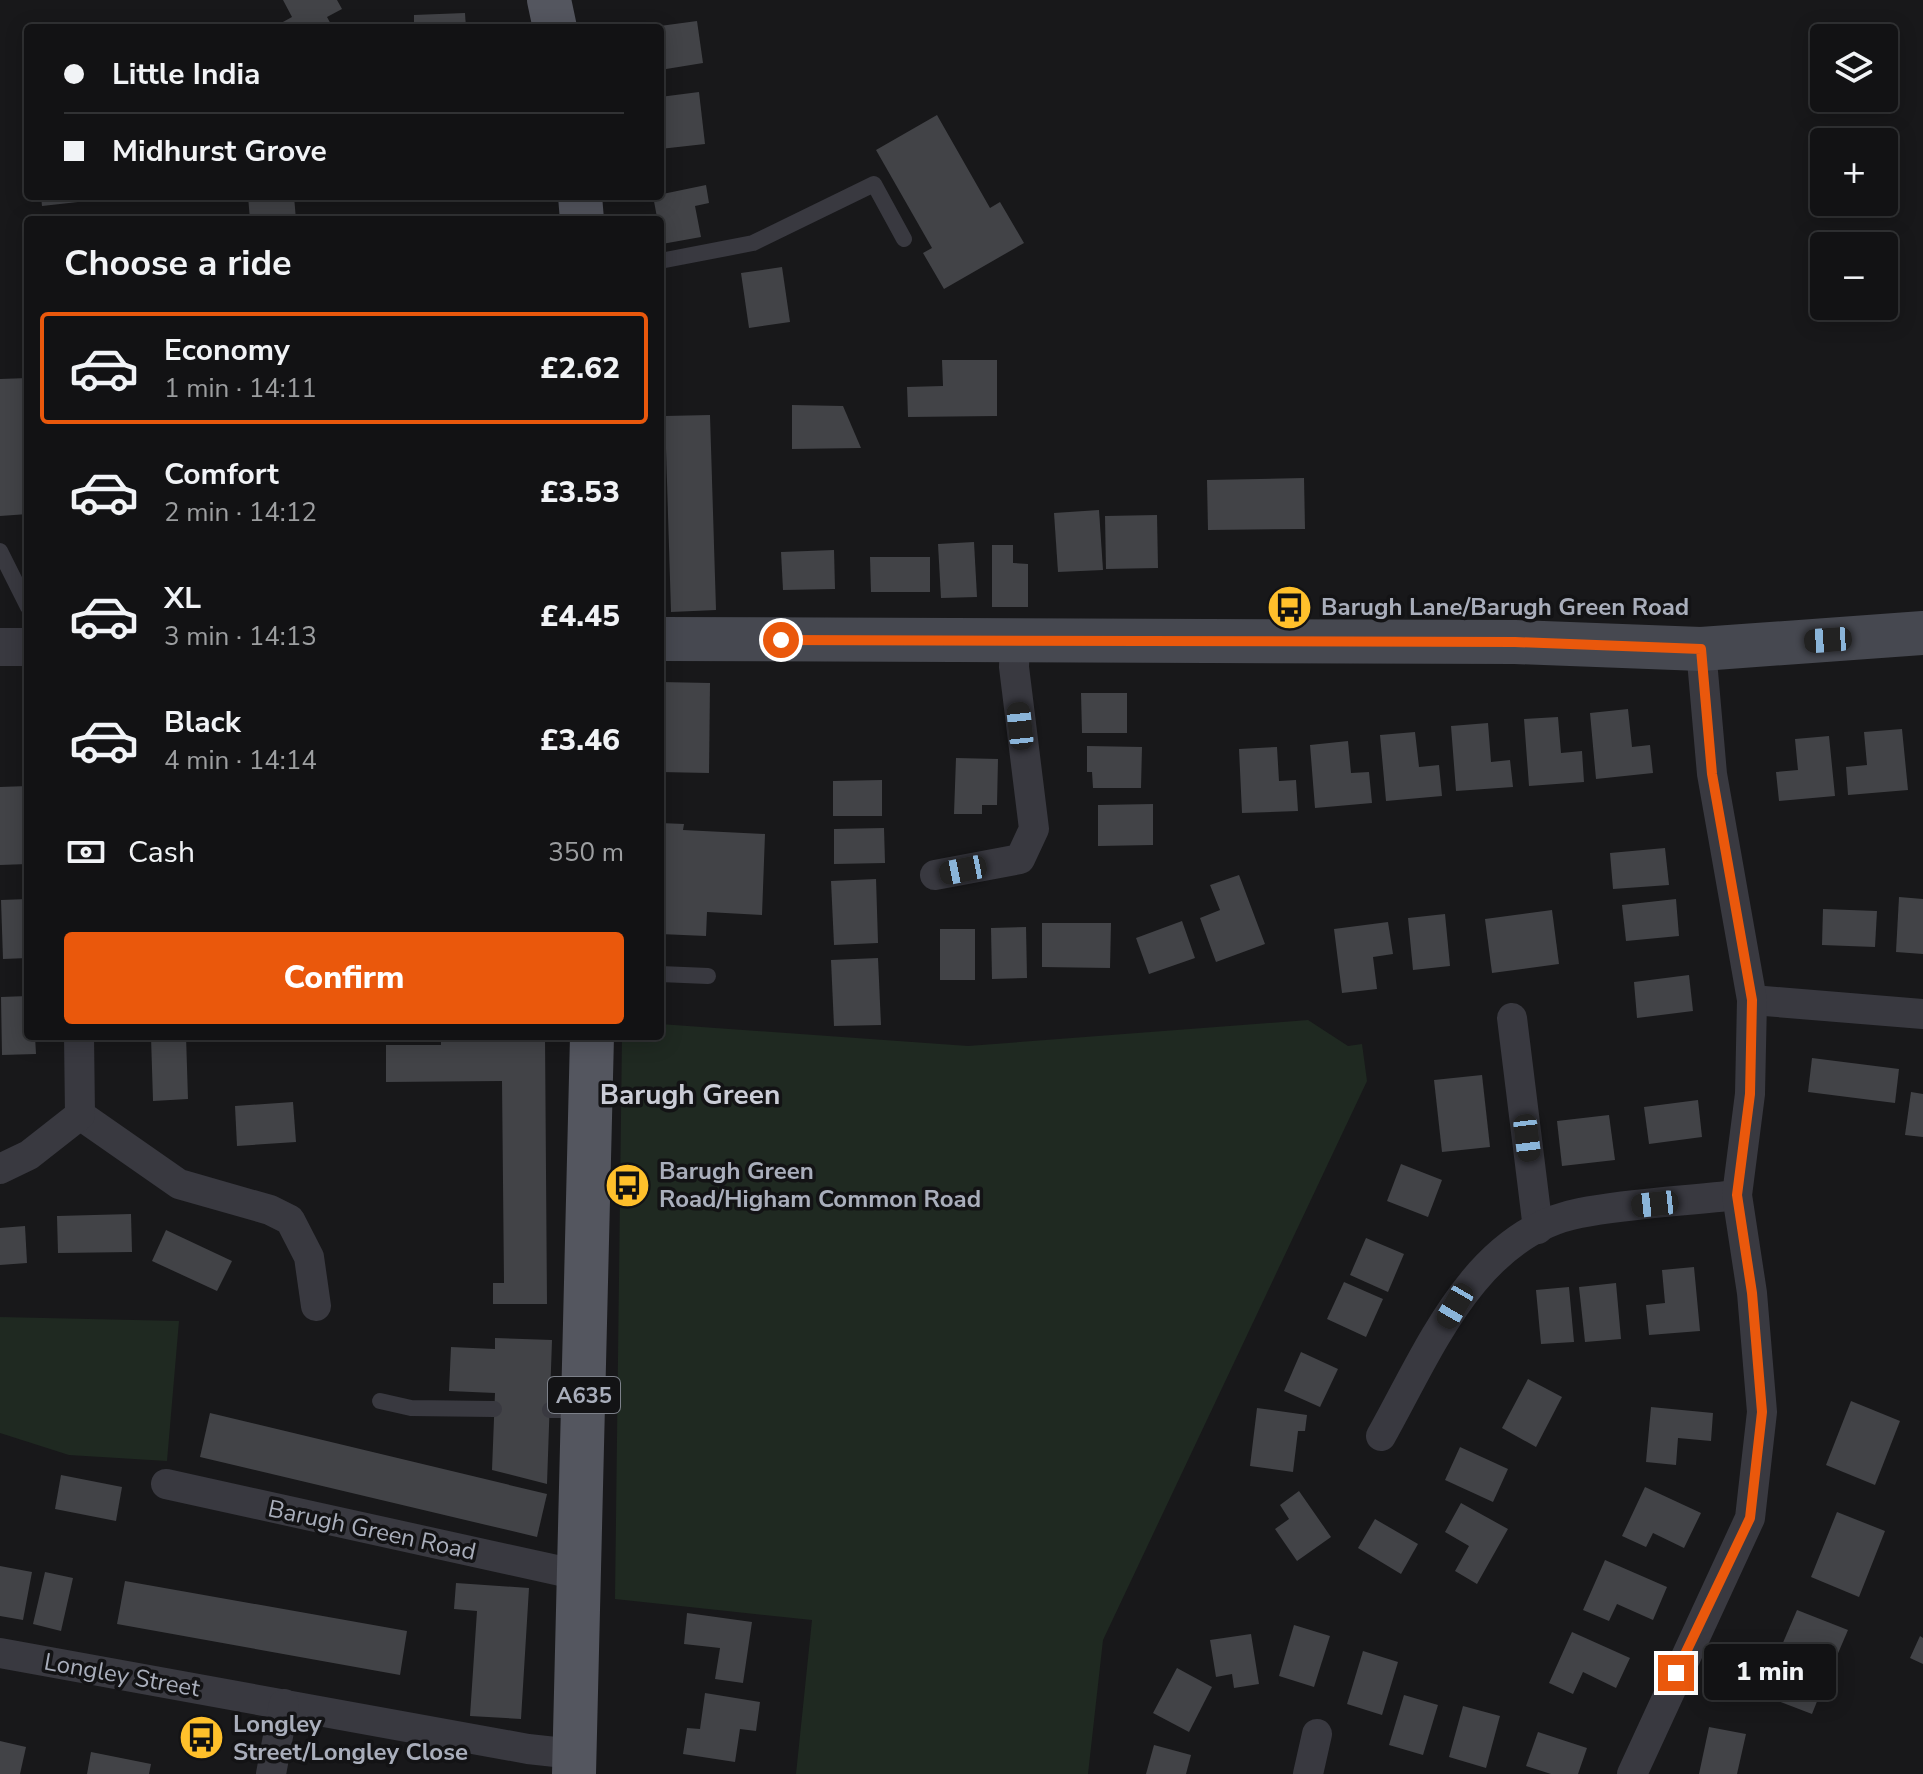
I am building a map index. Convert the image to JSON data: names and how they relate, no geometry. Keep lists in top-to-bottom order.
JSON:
{
  "streets": {
    "main road": ["A635"],
    "street": ["Barugh Green Road", "Longley Street"]
  },
  "crossings": [
    ["A635", "Barugh Green Road"],
    ["A635", "Longley Street"]
  ],
  "districts": ["Barugh Green"],
  "places": {
    "bus stop": ["Barugh Lane/Barugh Green Road", "Barugh Green Road/Higham Common Road", "Longley Street/Longley Close"]
  },
  "page": {
    "map_buttons": ["+", "−"],
    "banner": ["Little India", "Midhurst Grove"],
    "heading": "Choose a ride",
    "list": [
      {
        "name": "Economy",
        "note": "1 min · 14:11",
        "value": "£2.62"
      },
      {
        "name": "Comfort",
        "note": "2 min · 14:12",
        "value": "£3.53"
      },
      {
        "name": "XL",
        "note": "3 min · 14:13",
        "value": "£4.45"
      },
      {
        "name": "Black",
        "note": "4 min · 14:14",
        "value": "£3.46"
      }
    ],
    "pay": ["Cash", "350 m"],
    "buttons": "Confirm",
    "bubble": "1 min"
  }
}
